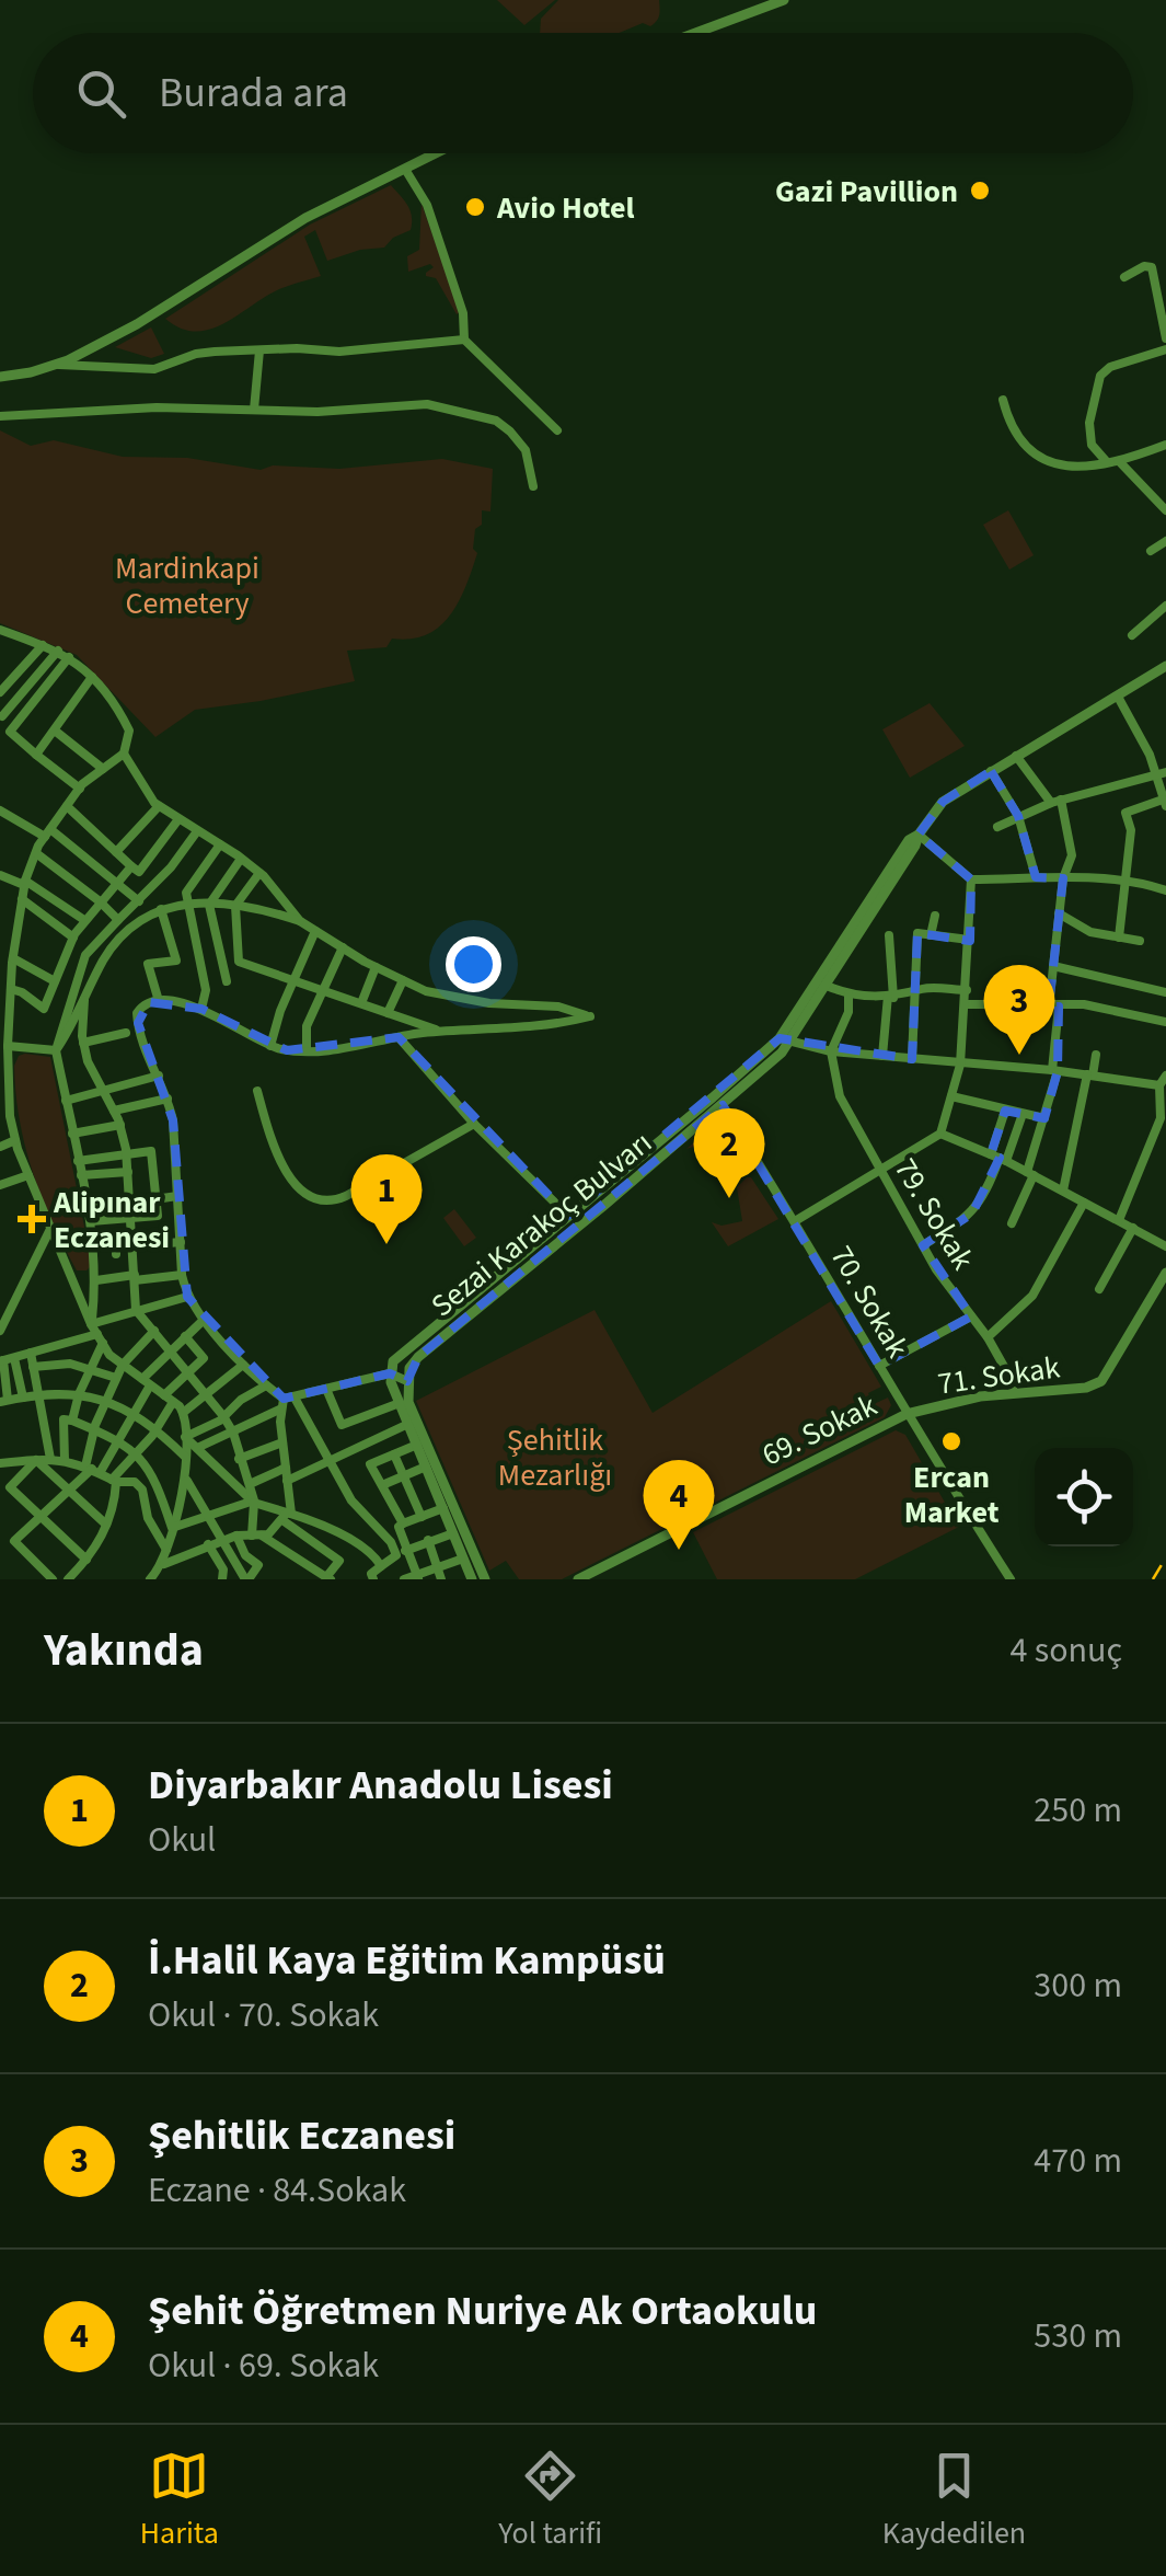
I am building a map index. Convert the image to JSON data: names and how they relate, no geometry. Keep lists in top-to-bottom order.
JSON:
{
  "streets": {
    "street": [
      "79. Sokak",
      "Sezai Karakoç Bulvarı",
      "70. Sokak",
      "71. Sokak",
      "69. Sokak"
    ]
  },
  "crossings": [
    ["79. Sokak", "71. Sokak"],
    ["Sezai Karakoç Bulvarı", "70. Sokak"],
    ["70. Sokak", "71. Sokak"],
    ["70. Sokak", "69. Sokak"],
    ["71. Sokak", "69. Sokak"]
  ],
  "parks": ["Mardinkapi Cemetery", "Şehitlik Mezarlığı"],
  "places": {
    "other": ["Gazi Pavillion", "Avio Hotel", "Ercan Market"],
    "health": ["Alipınar Eczanesi"]
  },
  "page": {
    "search": "Burada ara",
    "pins": [
      "3",
      "2",
      "1",
      "4"
    ],
    "heading": ["Yakında", "4 sonuç"],
    "list": [
      {
        "mark": "1",
        "name": "Diyarbakır Anadolu Lisesi",
        "note": "Okul",
        "value": "250 m"
      },
      {
        "mark": "2",
        "name": "İ.Halil Kaya Eğitim Kampüsü",
        "note": "Okul · 70. Sokak",
        "value": "300 m"
      },
      {
        "mark": "3",
        "name": "Şehitlik Eczanesi",
        "note": "Eczane · 84.Sokak",
        "value": "470 m"
      },
      {
        "mark": "4",
        "name": "Şehit Öğretmen Nuriye Ak Ortaokulu",
        "note": "Okul · 69. Sokak",
        "value": "530 m"
      }
    ],
    "nav": ["Harita", "Yol tarifi", "Kaydedilen"]
  }
}
